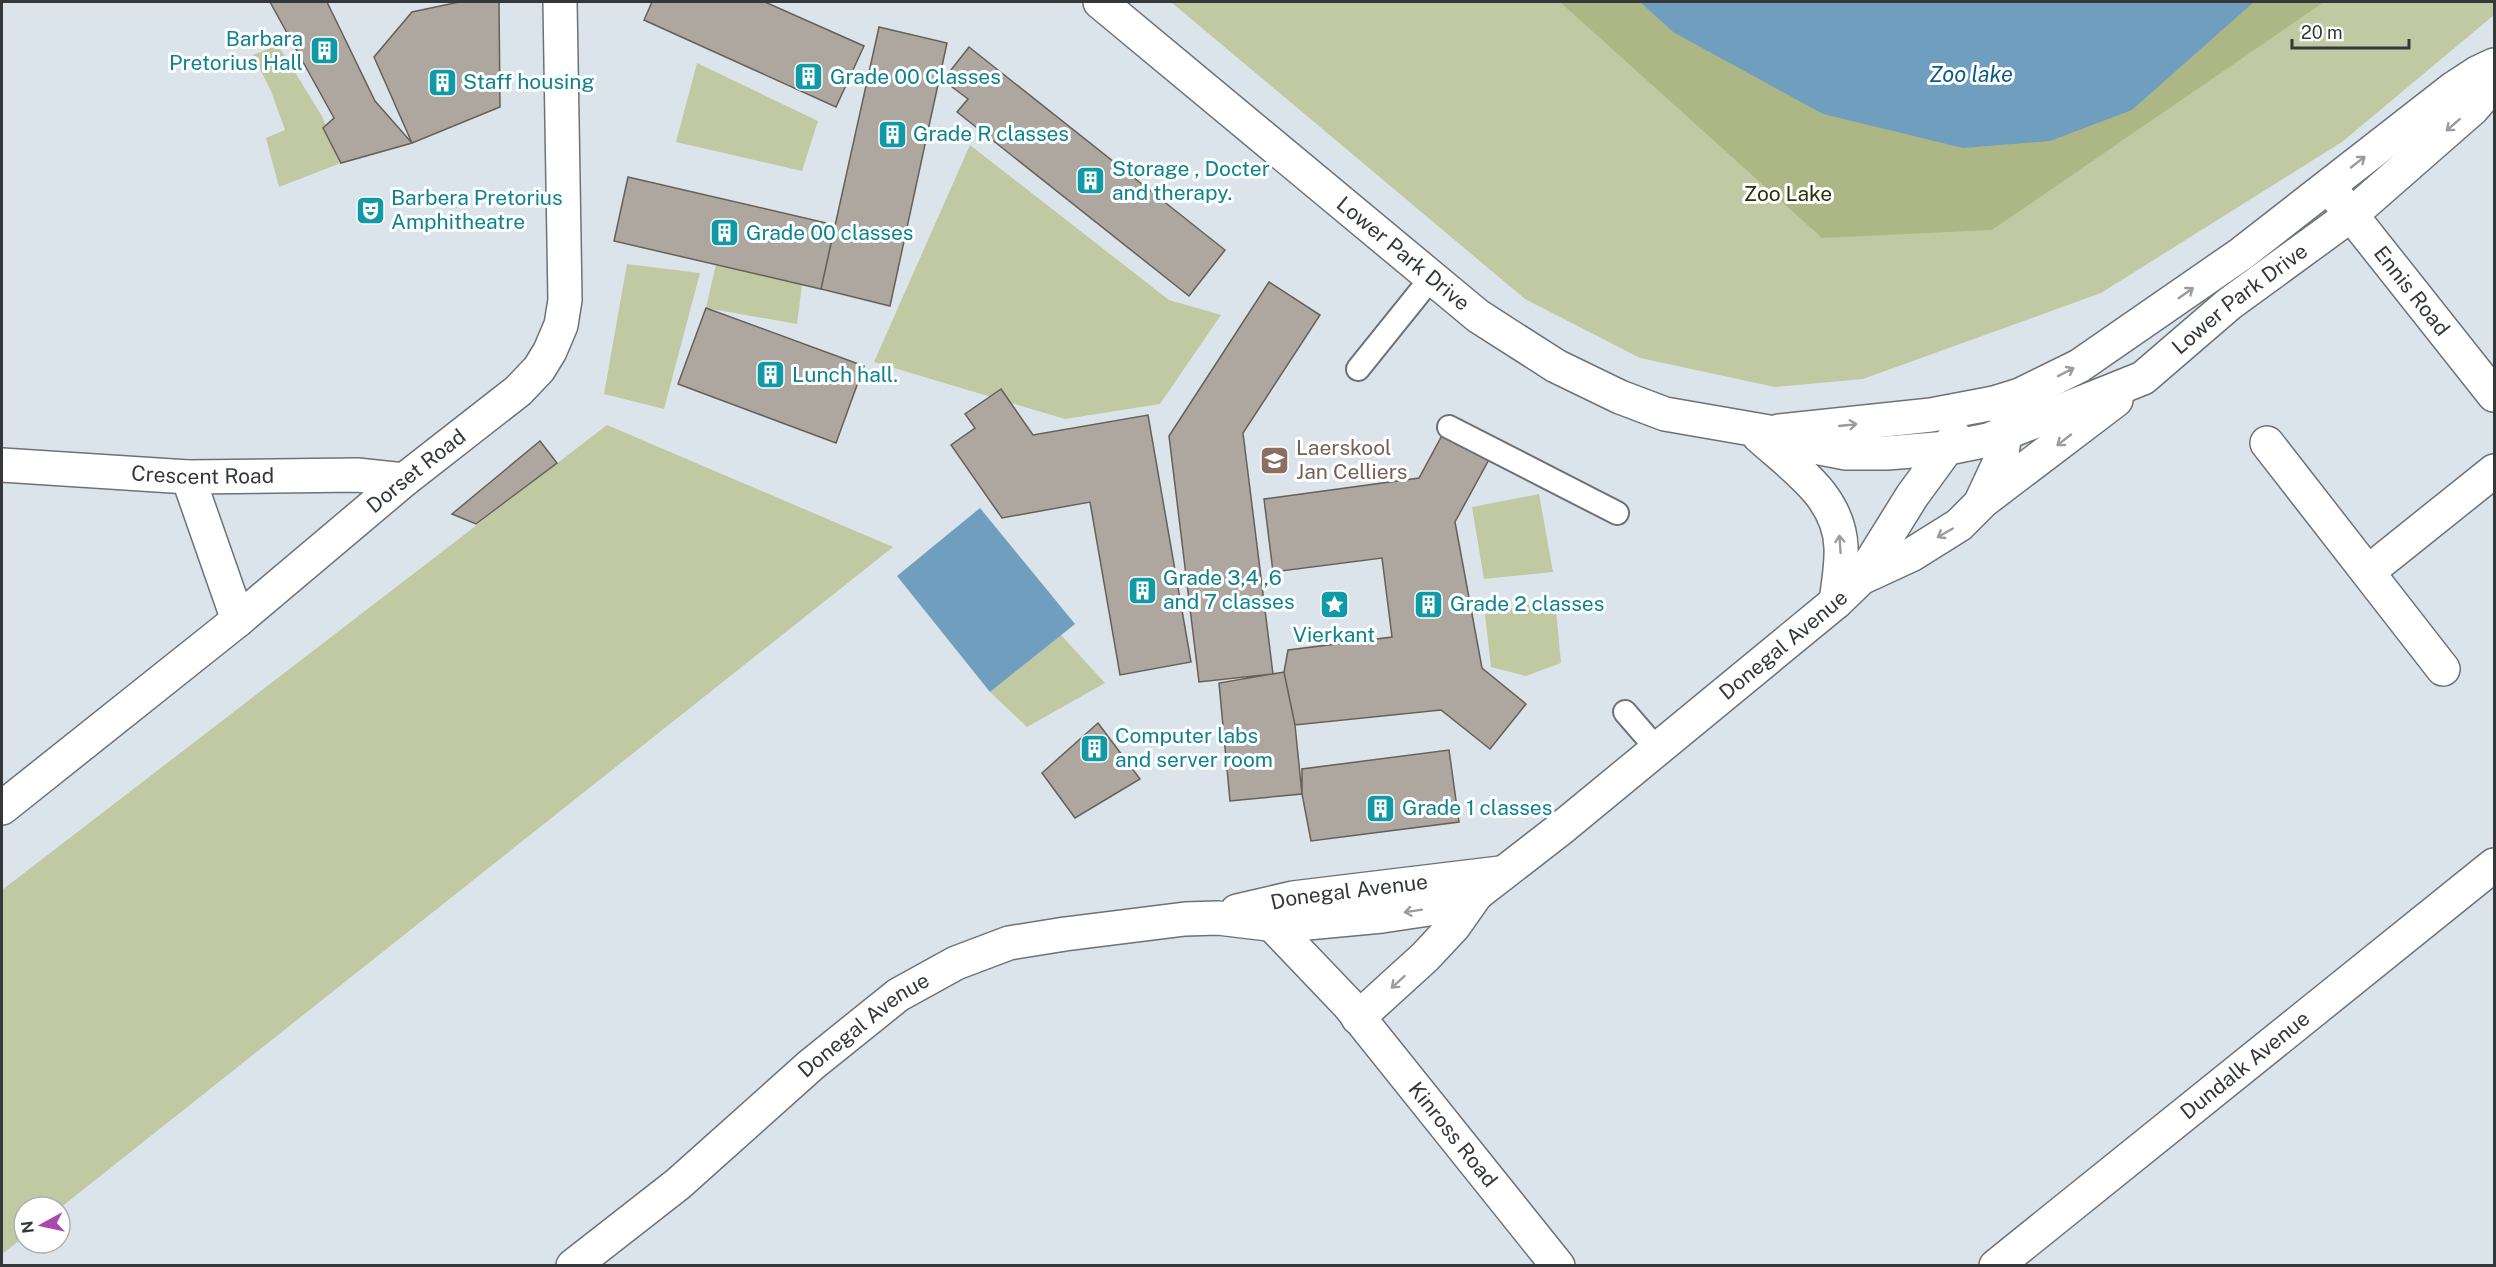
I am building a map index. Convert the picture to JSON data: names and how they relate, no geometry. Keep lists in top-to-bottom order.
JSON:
{
  "streets": {
    "street": [
      "Lower Park Drive",
      "Ennis Road",
      "Dorset Road",
      "Crescent Road",
      "Donegal Avenue",
      "Dundalk Avenue",
      "Kinross Road"
    ]
  },
  "crossings": [
    ["Lower Park Drive", "Ennis Road"],
    ["Lower Park Drive", "Donegal Avenue"],
    ["Dorset Road", "Crescent Road"],
    ["Donegal Avenue", "Kinross Road"]
  ],
  "water": ["Zoo lake"],
  "parks": ["Zoo Lake"],
  "places": {
    "building": [
      "Barbara Pretorius Hall",
      "Grade 00 Classes",
      "Staff housing",
      "Grade R classes",
      "Storage , Docter and therapy.",
      "Grade 00 classes",
      "Lunch hall.",
      "Grade 3,4 ,6 and 7 classes",
      "Grade 2 classes",
      "Computer labs and server room",
      "Grade 1 classes"
    ],
    "theatre": ["Barbera Pretorius Amphitheatre"],
    "school or university": ["Laerskool Jan Celliers"],
    "place": ["Vierkant"]
  },
  "scale_bar": "20 m",
  "north": "left"
}
